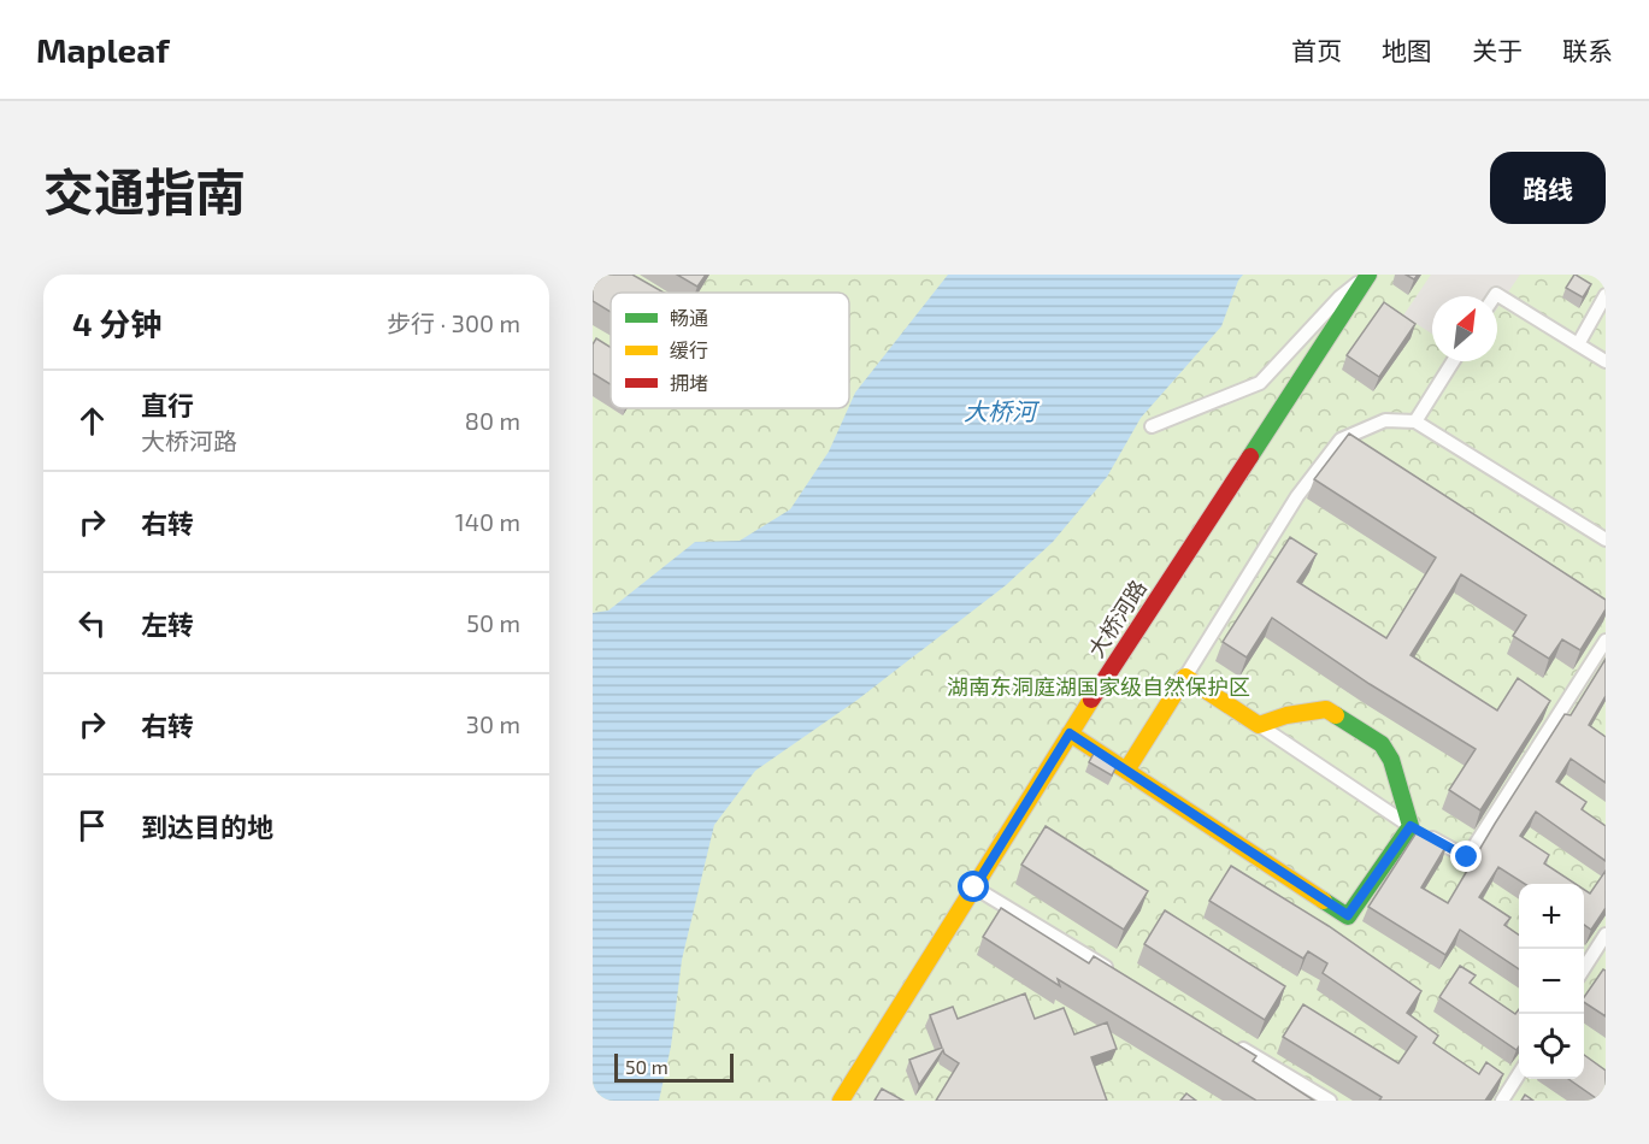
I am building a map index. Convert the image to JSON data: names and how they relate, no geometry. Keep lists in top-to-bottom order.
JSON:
{
  "streets": {
    "street": ["大桥河路"]
  },
  "water": ["大桥河"],
  "parks": ["湖南东洞庭湖国家级自然保护区"],
  "legend": ["畅通", "缓行", "拥堵"],
  "scale_bar": "50 m",
  "north": "top right",
  "page": {
    "header": "Mapleaf",
    "nav": [
      "首页",
      "地图",
      "关于",
      "联系"
    ],
    "title": "交通指南",
    "buttons": "路线",
    "heading": ["4 分钟", "步行 · 300 m"],
    "list": [
      ["直行", "大桥河路", "80 m"],
      ["右转", "140 m"],
      ["左转", "50 m"],
      ["右转", "30 m"],
      "到达目的地"
    ],
    "map_buttons": ["+", "−"],
    "scale": "50 m"
  }
}
